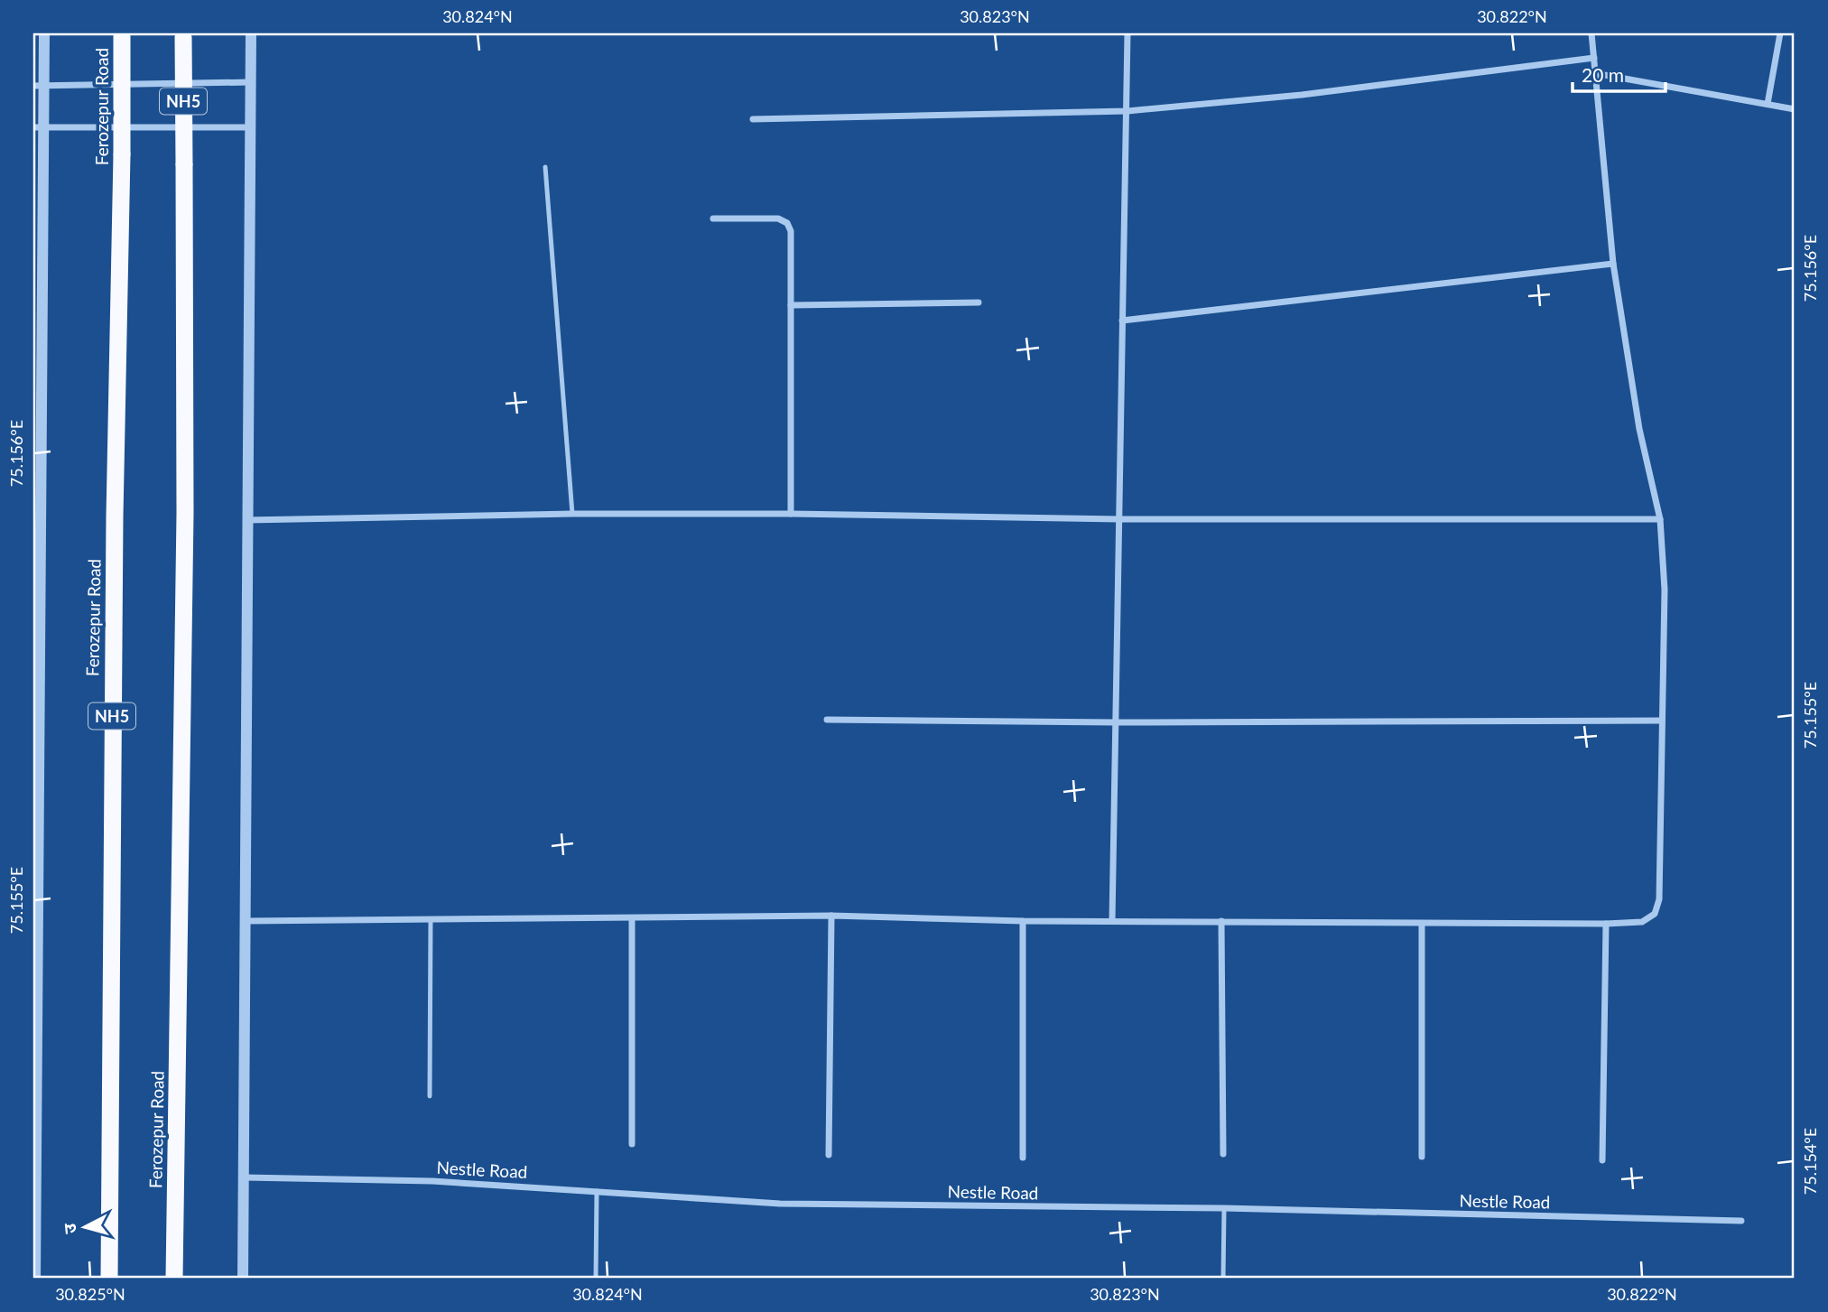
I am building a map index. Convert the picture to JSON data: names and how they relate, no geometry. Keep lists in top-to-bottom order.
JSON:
{
  "streets": {
    "highway": ["NH5", "Ferozepur Road"],
    "street": ["Nestle Road"]
  },
  "scale_bar": "20 m",
  "north": "left",
  "coordinates": [
    "30.824°N",
    "30.823°N",
    "30.822°N",
    "75.156°E",
    "75.155°E",
    "75.154°E",
    "30.825°N"
  ]
}
